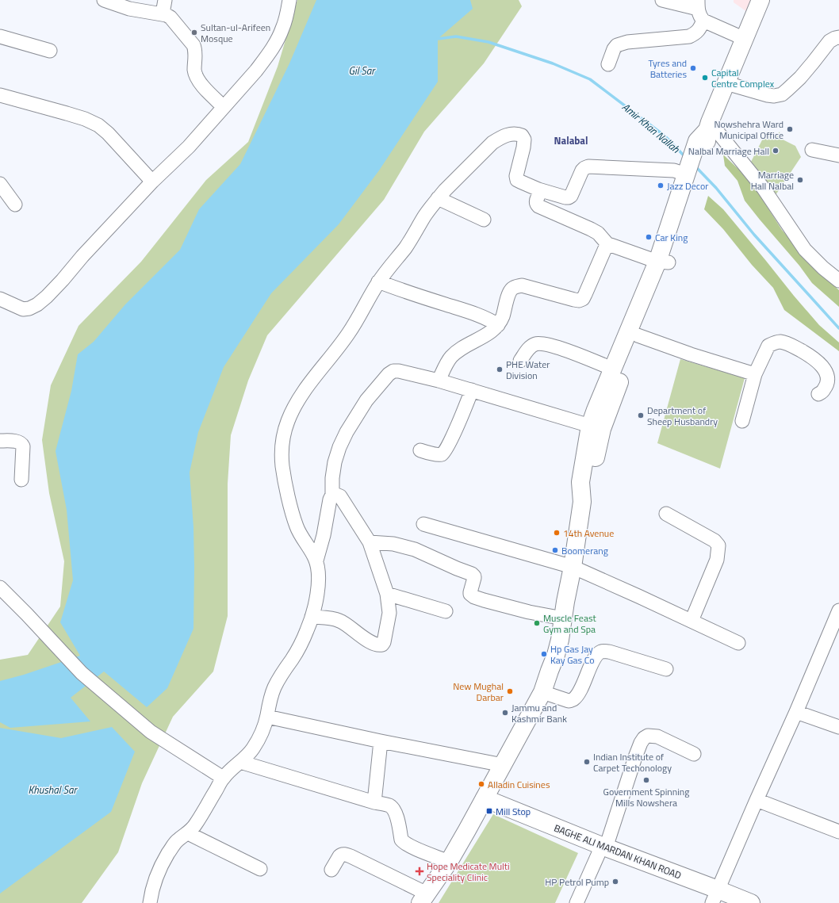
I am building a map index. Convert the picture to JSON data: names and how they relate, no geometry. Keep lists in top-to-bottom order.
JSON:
{
  "streets": {
    "main road": ["BAGHE ALI MARDAN KHAN ROAD"]
  },
  "districts": ["Nalabal"],
  "water": ["Gil Sar", "Amir Khan Nallah", "Khushal Sar"],
  "places": {
    "other": [
      "Sultan-ul-Arifeen Mosque",
      "Tyres and Batteries",
      "Capital Centre Complex",
      "Nowshehra Ward Municipal Office",
      "Nalbal Marriage Hall",
      "Marriage Hall Nalbal",
      "Jazz Decor",
      "Car King",
      "PHE Water Division",
      "Department of Sheep Husbandry",
      "14th Avenue",
      "Boomerang",
      "Muscle Feast Gym and Spa",
      "Hp Gas Jay Kay Gas Co",
      "New Mughal Darbar",
      "Jammu and Kashmir Bank",
      "Indian Institute of Carpet Techonology",
      "Government Spinning Mills Nowshera",
      "Alladin Cuisines",
      "HP Petrol Pump"
    ],
    "transit": ["Mill Stop"],
    "health": ["Hope Medicate Multi Speciality Clinic"]
  }
}
